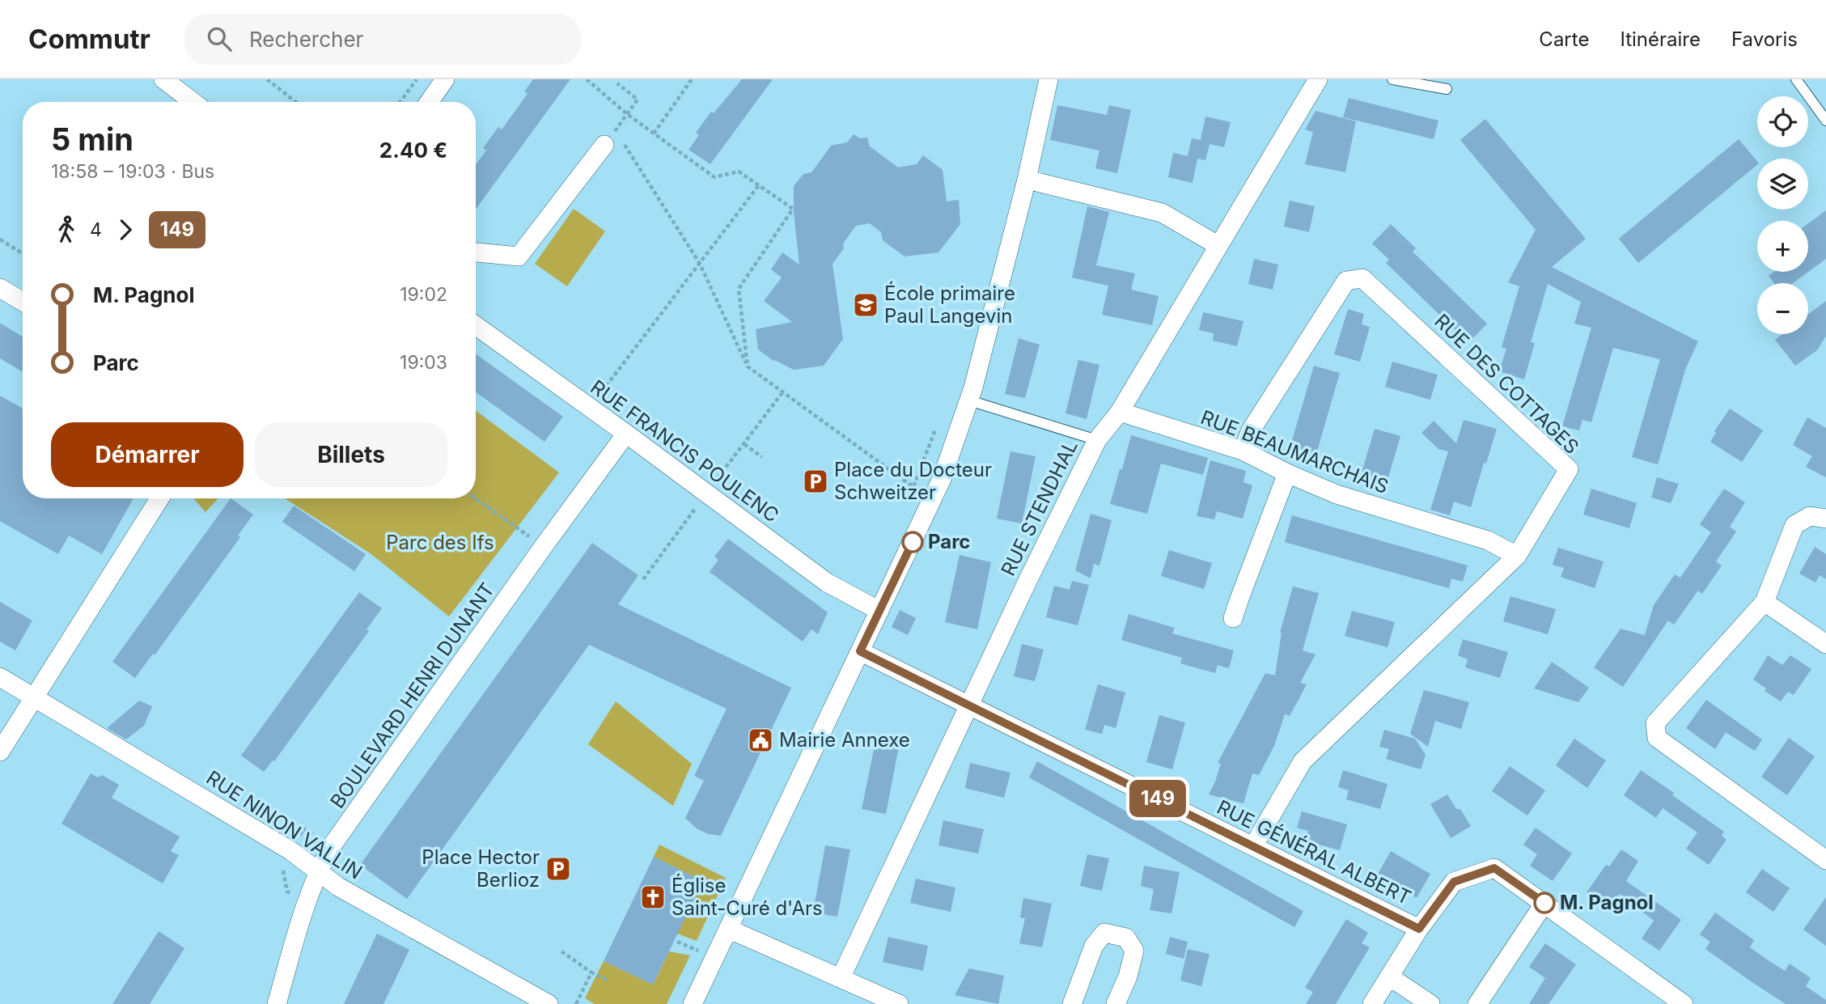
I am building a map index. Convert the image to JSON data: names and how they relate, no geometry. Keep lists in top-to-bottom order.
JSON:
{
  "streets": {
    "street": [
      "RUE DES COTTAGES",
      "RUE FRANCIS POULENC",
      "RUE BEAUMARCHAIS",
      "RUE STENDHAL",
      "BOULEVARD HENRI DUNANT",
      "RUE NINON VALLIN",
      "RUE GÉNÉRAL ALBERT"
    ]
  },
  "crossings": [
    ["RUE DES COTTAGES", "RUE BEAUMARCHAIS"],
    ["RUE DES COTTAGES", "RUE GÉNÉRAL ALBERT"],
    ["RUE FRANCIS POULENC", "BOULEVARD HENRI DUNANT"],
    ["RUE BEAUMARCHAIS", "RUE STENDHAL"],
    ["RUE STENDHAL", "RUE GÉNÉRAL ALBERT"],
    ["BOULEVARD HENRI DUNANT", "RUE NINON VALLIN"]
  ],
  "parks": ["Parc des Ifs"],
  "places": {
    "school or university": ["École primaire Paul Langevin"],
    "parking": ["Place du Docteur Schweitzer", "Place Hector Berlioz"],
    "other": ["Parc", "M. Pagnol"],
    "public building": ["Mairie Annexe"],
    "church": ["Église Saint-Curé d'Ars"]
  },
  "lines": ["bus line 149"],
  "page": {
    "header": "Commutr",
    "search": "Rechercher",
    "nav": ["Carte", "Itinéraire", "Favoris"],
    "on_map": "149",
    "map_buttons": ["+", "−"],
    "heading": ["5 min", "18:58 – 19:03 · Bus", "2.40 €"],
    "legs": ["4", "149"],
    "list": [
      {
        "name": "M. Pagnol",
        "value": "19:02"
      },
      {
        "name": "Parc",
        "value": "19:03"
      }
    ],
    "buttons": ["Démarrer", "Billets"]
  }
}
